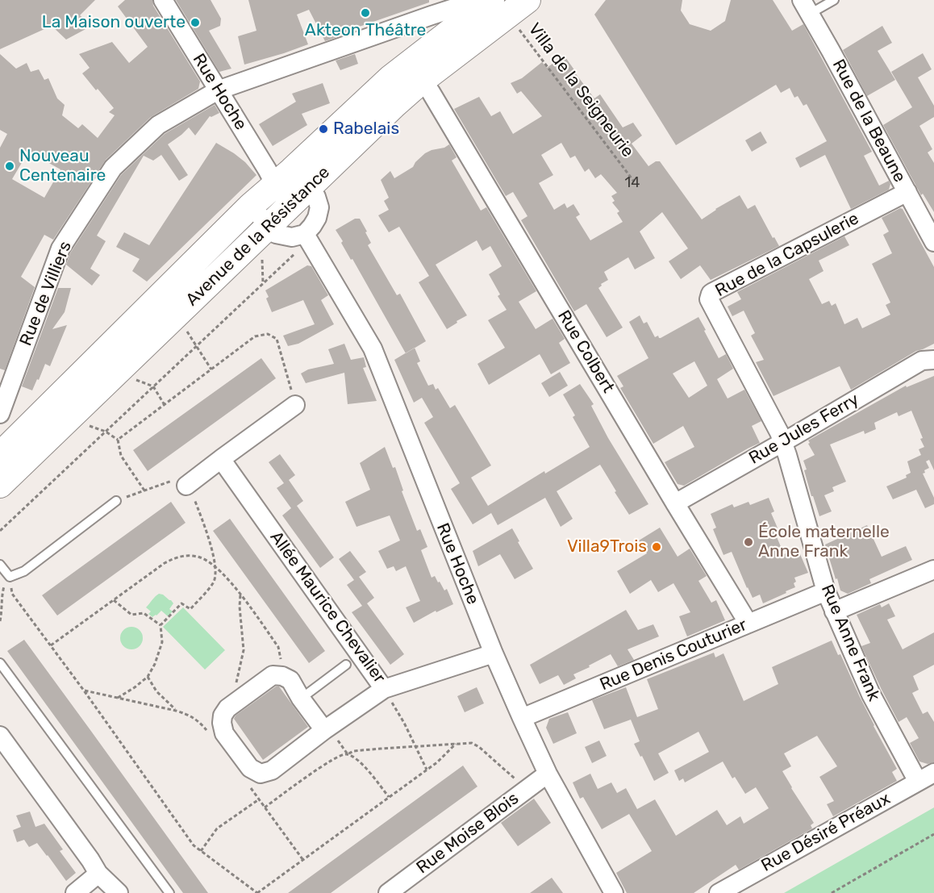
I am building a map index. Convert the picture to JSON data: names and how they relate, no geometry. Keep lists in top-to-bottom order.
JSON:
{
  "streets": {
    "main road": ["Avenue de la Résistance"],
    "street": [
      "Rue Hoche",
      "Rue de la Beaune",
      "Rue de la Capsulerie",
      "Rue de Villiers",
      "Rue Colbert",
      "Rue Jules Ferry",
      "Allée Maurice Chevalier",
      "Rue Anne Frank",
      "Rue Denis Couturier",
      "Rue Désiré Préaux",
      "Rue Moise Blois"
    ],
    "path": ["Villa de la Seigneurie"]
  },
  "crossings": [
    ["Villa de la Seigneurie", "Avenue de la Résistance"],
    ["Villa de la Seigneurie", "Rue de Villiers"],
    ["Rue Hoche", "Avenue de la Résistance"],
    ["Rue Hoche", "Rue de Villiers"],
    ["Rue Hoche", "Allée Maurice Chevalier"],
    ["Rue Hoche", "Rue Denis Couturier"],
    ["Rue Hoche", "Rue Moise Blois"],
    ["Rue de la Beaune", "Rue de la Capsulerie"],
    ["Avenue de la Résistance", "Rue de Villiers"],
    ["Avenue de la Résistance", "Rue Colbert"],
    ["Rue de la Capsulerie", "Rue Jules Ferry"],
    ["Rue de la Capsulerie", "Rue Anne Frank"],
    ["Rue Colbert", "Rue Jules Ferry"],
    ["Rue Colbert", "Rue Denis Couturier"],
    ["Rue Jules Ferry", "Rue Anne Frank"],
    ["Rue Anne Frank", "Rue Denis Couturier"],
    ["Rue Anne Frank", "Rue Désiré Préaux"]
  ],
  "places": [
    "Akteon Théâtre",
    "La Maison ouverte",
    "Rabelais",
    "Nouveau Centenaire",
    "École maternelle Anne Frank",
    "Villa9Trois"
  ],
  "house_numbers": ["14"]
}
